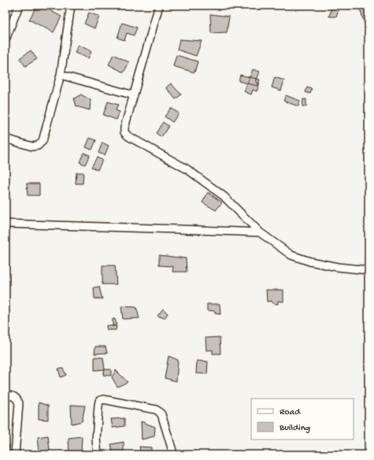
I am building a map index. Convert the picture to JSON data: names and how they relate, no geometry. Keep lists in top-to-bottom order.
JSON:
{
  "legend": ["Road", "Building"]
}
